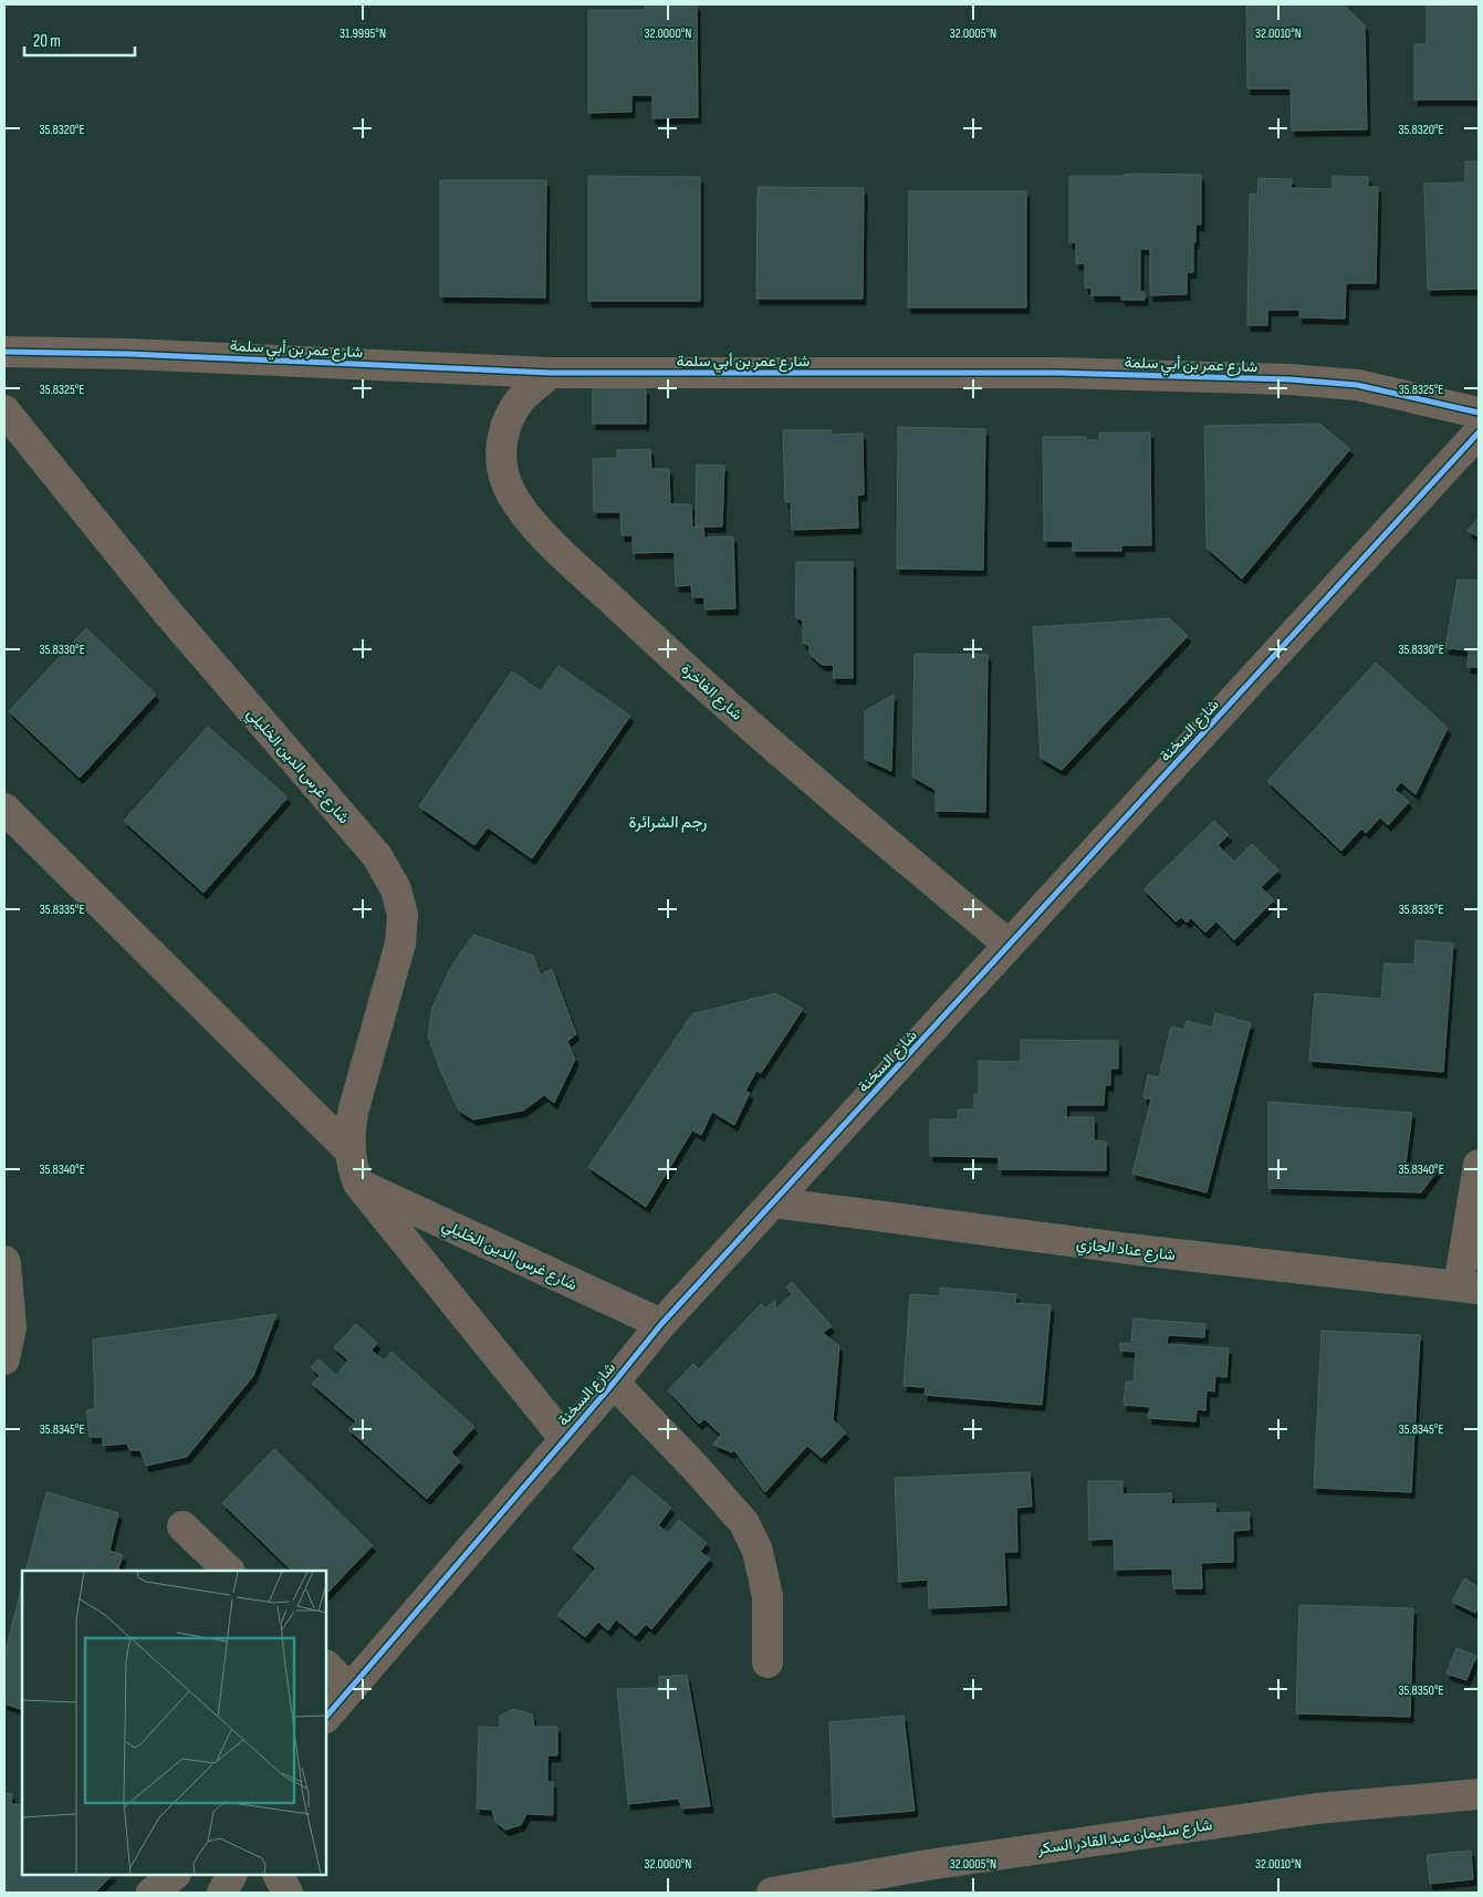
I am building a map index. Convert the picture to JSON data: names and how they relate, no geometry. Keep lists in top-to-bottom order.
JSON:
{
  "streets": {
    "street": [
      "شارع عمر بن أبي سلمة",
      "شارع الفاخرة",
      "شارع السخنة",
      "شارع غرس الدين الخليلي",
      "شارع عناد الجازي",
      "شارع سليمان عبد القادر السكر"
    ]
  },
  "crossings": [
    ["شارع عمر بن أبي سلمة", "شارع الفاخرة"],
    ["شارع الفاخرة", "شارع السخنة"],
    ["شارع السخنة", "شارع غرس الدين الخليلي"],
    ["شارع السخنة", "شارع عناد الجازي"]
  ],
  "districts": ["رجم الشرائرة"],
  "scale_bar": "20 m",
  "coordinates": [
    "31.9995°N",
    "32.0000°N",
    "32.0005°N",
    "32.0010°N",
    "35.8320°E",
    "35.8325°E",
    "35.8330°E",
    "35.8335°E",
    "35.8340°E",
    "35.8345°E",
    "35.8350°E"
  ]
}
